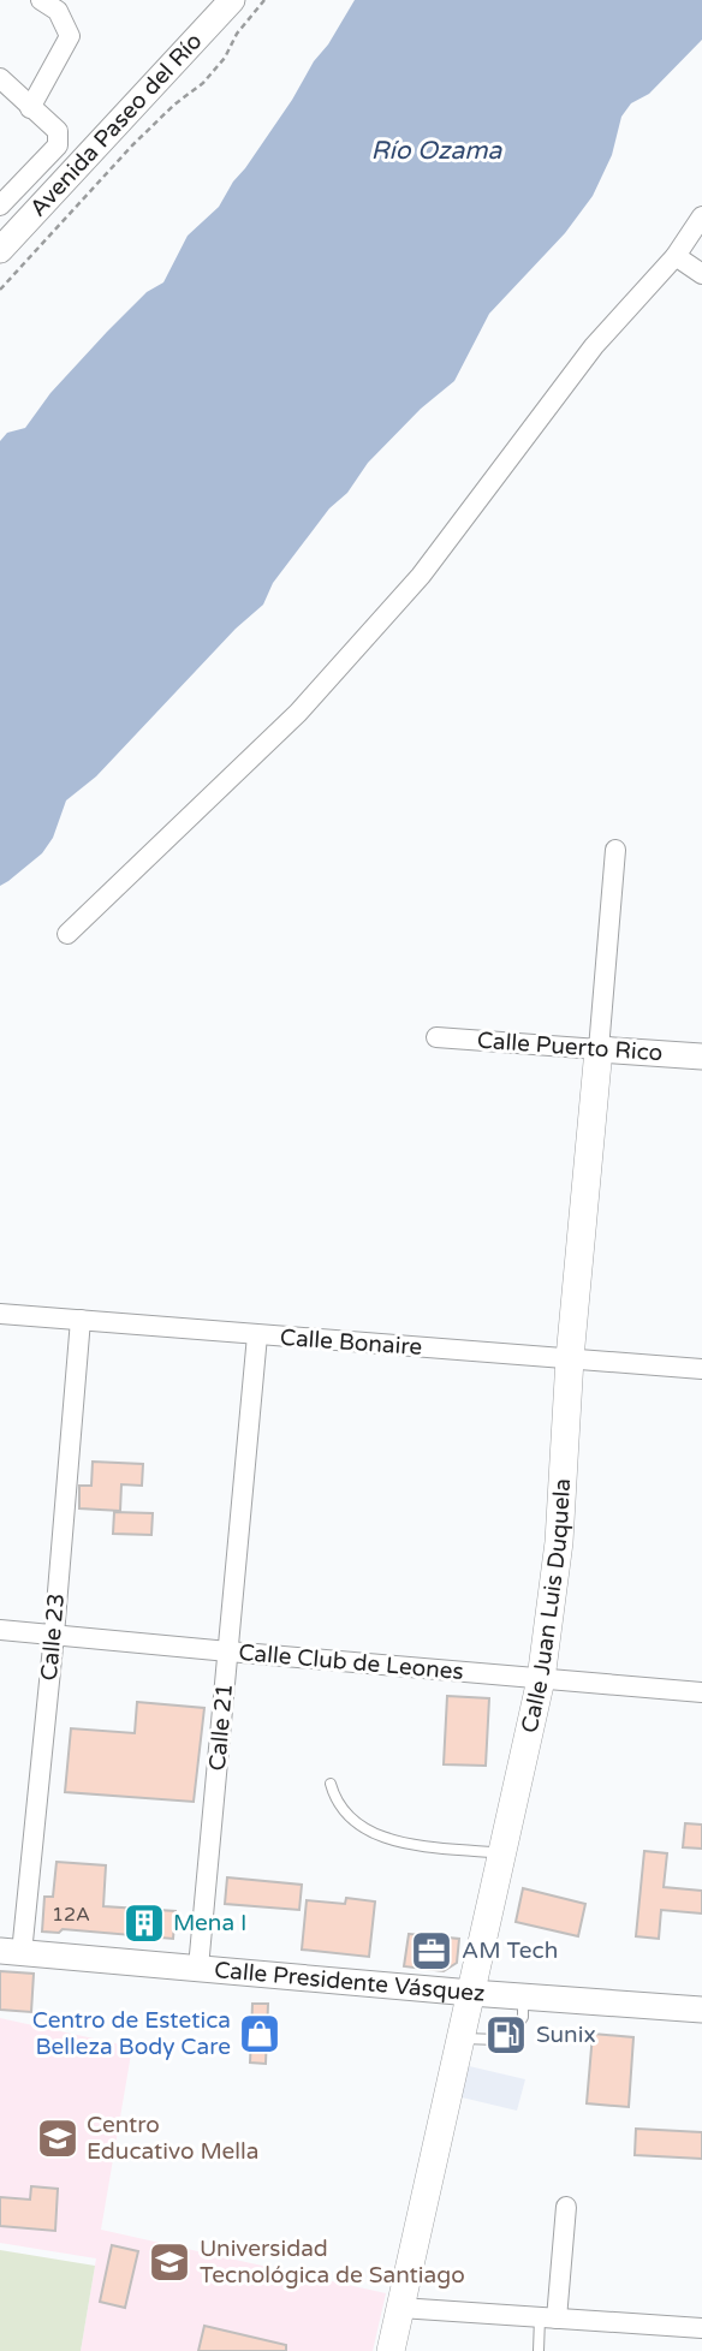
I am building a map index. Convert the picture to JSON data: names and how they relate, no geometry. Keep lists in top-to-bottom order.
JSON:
{
  "streets": {
    "main road": ["Calle Juan Luis Duquela"],
    "street": [
      "Avenida Paseo del Río",
      "Calle Puerto Rico",
      "Calle Bonaire",
      "Calle 23",
      "Calle Club de Leones",
      "Calle 21",
      "Calle Presidente Vásquez"
    ]
  },
  "crossings": [
    ["Calle Puerto Rico", "Calle Juan Luis Duquela"],
    ["Calle Bonaire", "Calle Juan Luis Duquela"],
    ["Calle Bonaire", "Calle 23"],
    ["Calle Bonaire", "Calle 21"],
    ["Calle Juan Luis Duquela", "Calle Club de Leones"],
    ["Calle Juan Luis Duquela", "Calle Presidente Vásquez"],
    ["Calle 23", "Calle Club de Leones"],
    ["Calle 23", "Calle Presidente Vásquez"],
    ["Calle Club de Leones", "Calle 21"],
    ["Calle 21", "Calle Presidente Vásquez"]
  ],
  "water": ["Río Ozama"],
  "places": {
    "building": ["Mena I"],
    "office": ["AM Tech"],
    "shop": ["Centro de Estetica Belleza Body Care"],
    "fuel station": ["Sunix"],
    "school or university": ["Centro Educativo Mella", "Universidad Tecnológica de Santiago"]
  },
  "house_numbers": ["12A"]
}
